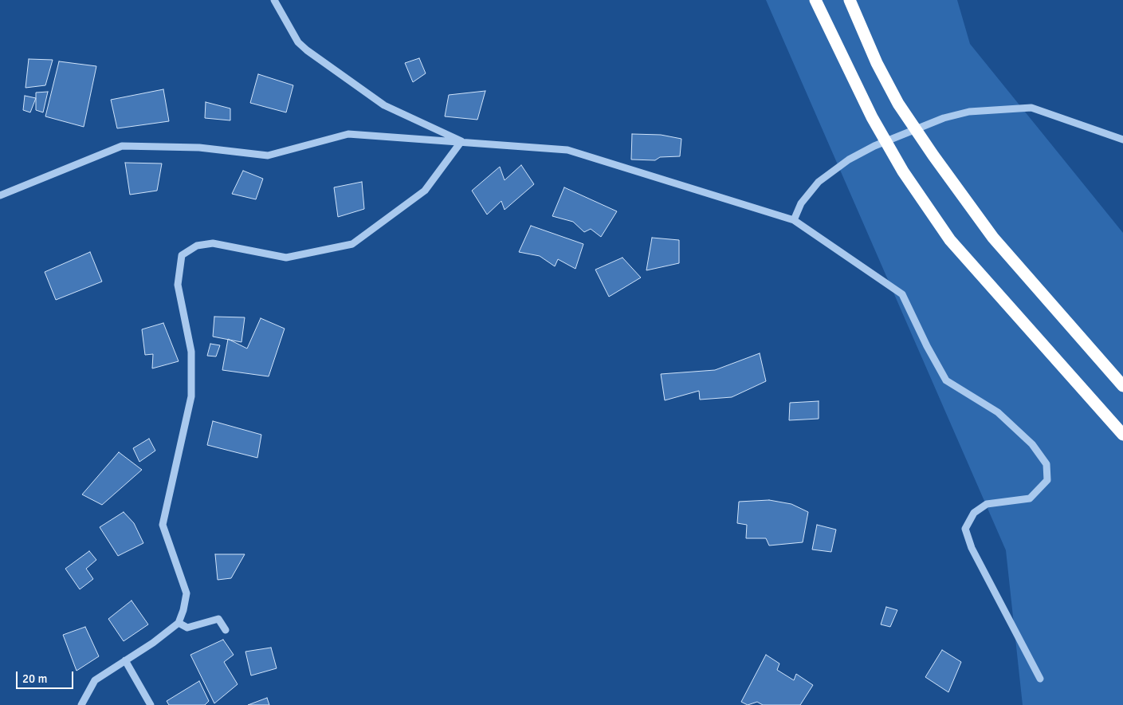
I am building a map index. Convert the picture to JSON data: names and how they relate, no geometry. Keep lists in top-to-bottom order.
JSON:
{
  "scale_bar": "20 m"
}
